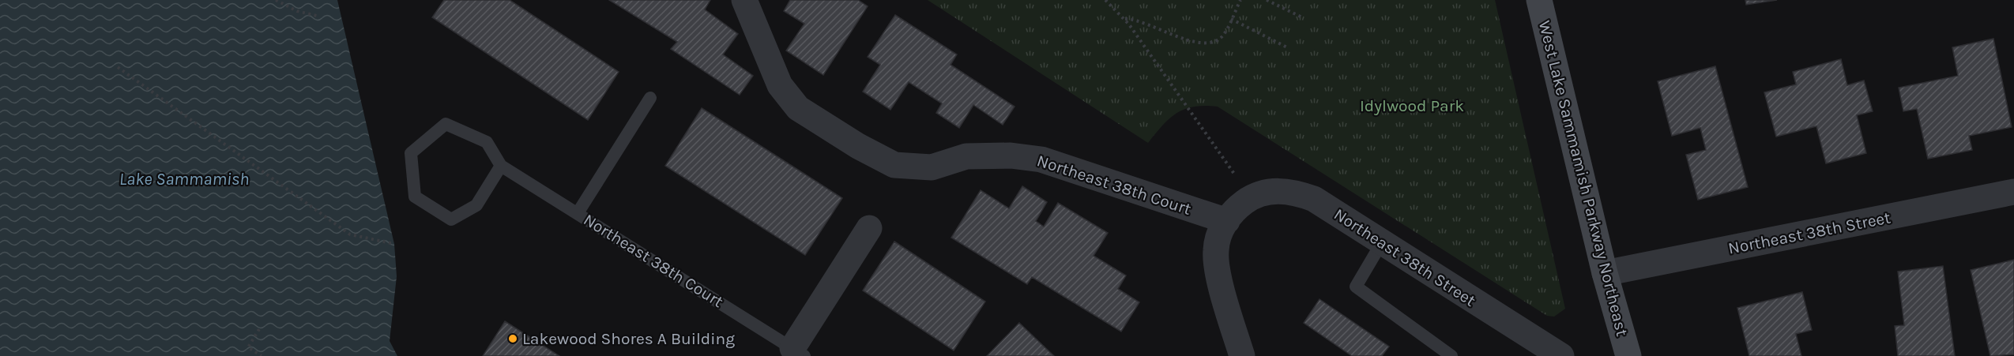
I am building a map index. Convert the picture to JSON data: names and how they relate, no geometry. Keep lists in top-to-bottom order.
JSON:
{
  "streets": {
    "main road": ["West Lake Sammamish Parkway Northeast"],
    "street": ["Northeast 38th Court", "Northeast 38th Street"]
  },
  "crossings": [
    ["West Lake Sammamish Parkway Northeast", "Northeast 38th Street"],
    ["Northeast 38th Court", "Northeast 38th Street"]
  ],
  "water": ["Lake Sammamish"],
  "parks": ["Idylwood Park"],
  "places": ["Lakewood Shores A Building"]
}
